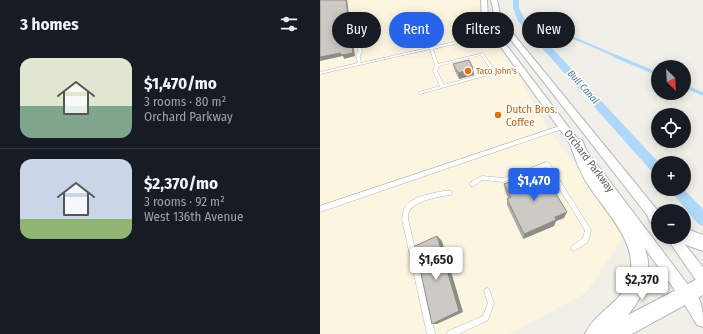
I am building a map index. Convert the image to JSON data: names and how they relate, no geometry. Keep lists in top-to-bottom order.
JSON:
{
  "streets": {
    "street": ["Orchard Parkway"]
  },
  "water": ["Bull Canal"],
  "places": ["Taco John's", "Dutch Bros. Coffee"],
  "north": "bottom right",
  "page": {
    "heading": "3 homes",
    "chip": [
      "Buy",
      "Rent",
      "Filters",
      "New"
    ],
    "list": [
      {
        "name": "$1,470/mo",
        "note": "3 rooms · 80 m² · Orchard Parkway"
      },
      {
        "name": "$2,370/mo",
        "note": "3 rooms · 92 m² · West 136th Avenue"
      }
    ],
    "map_buttons": ["+", "−"],
    "price": ["$1,470", "$1,650", "$2,370"]
  }
}
